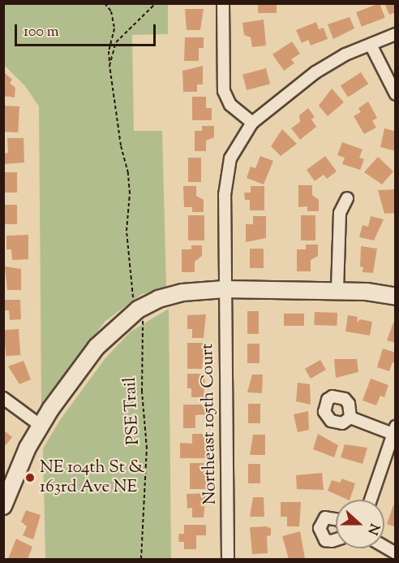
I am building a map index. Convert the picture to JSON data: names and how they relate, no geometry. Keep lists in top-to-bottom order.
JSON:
{
  "streets": {
    "street": ["Northeast 105th Court"],
    "path": ["PSE Trail"]
  },
  "places": ["NE 104th St & 163rd Ave NE"],
  "scale_bar": "100 m",
  "north": "right"
}
